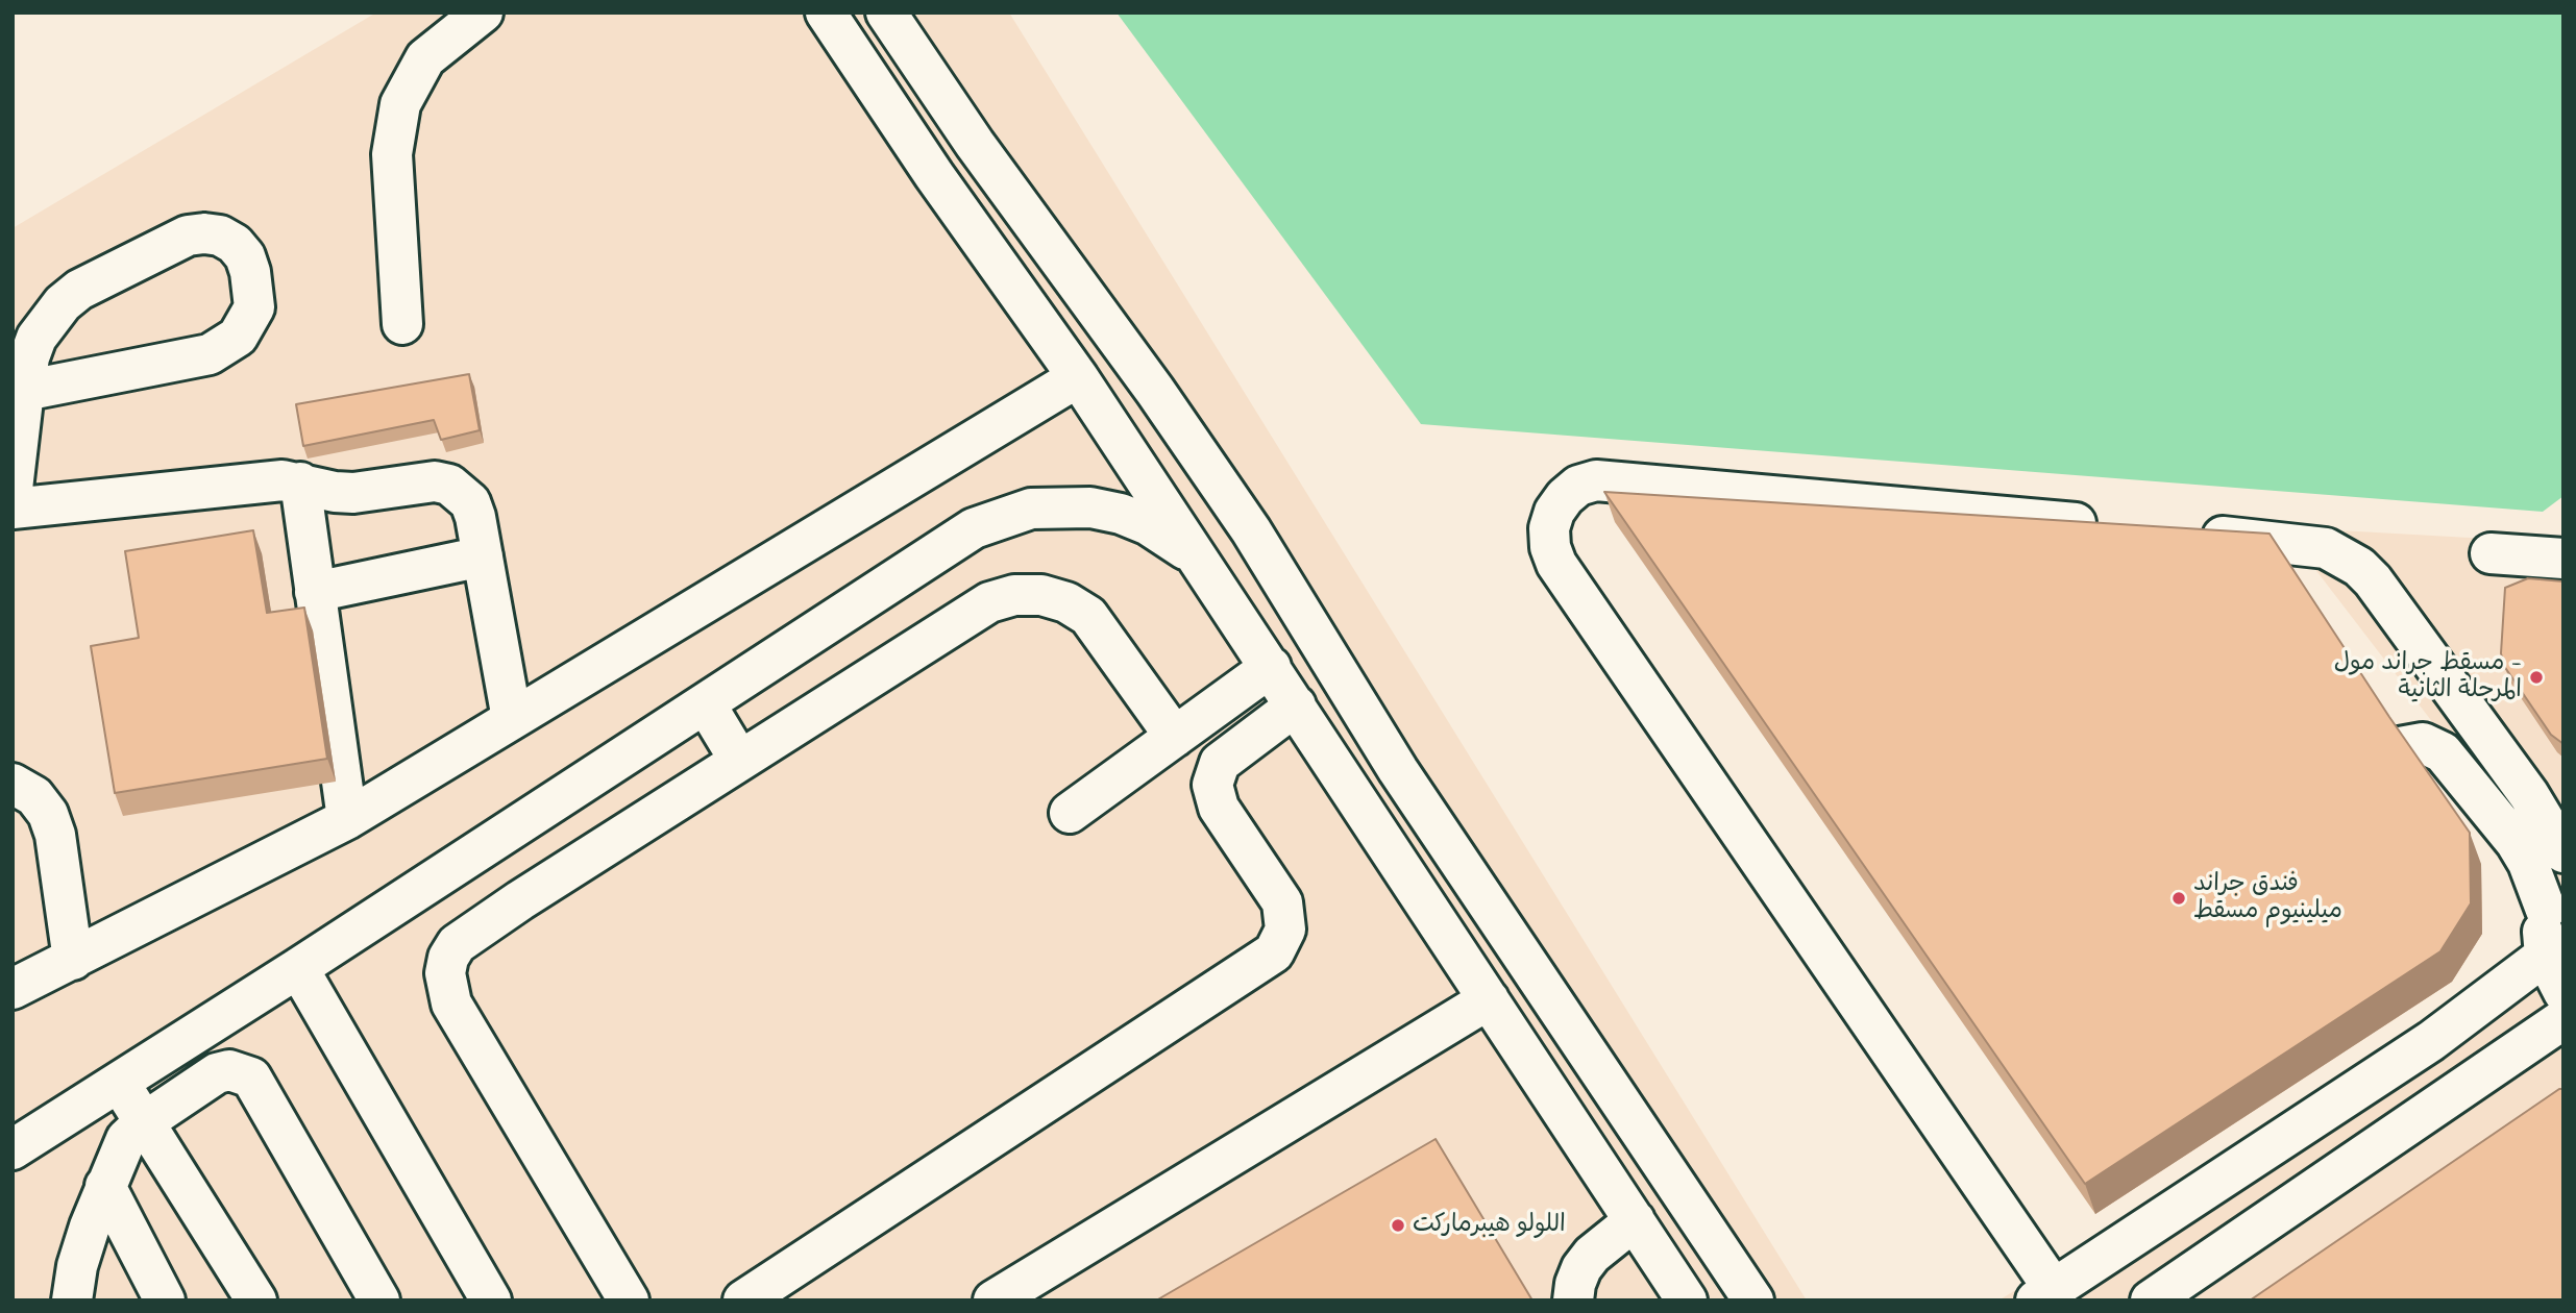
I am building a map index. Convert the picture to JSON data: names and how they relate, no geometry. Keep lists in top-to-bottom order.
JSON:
{
  "places": ["مسقط جراند مول - المرحلة الثانية", "فندق جراند ميلينيوم مسقط", "اللولو هيبرماركت"]
}
